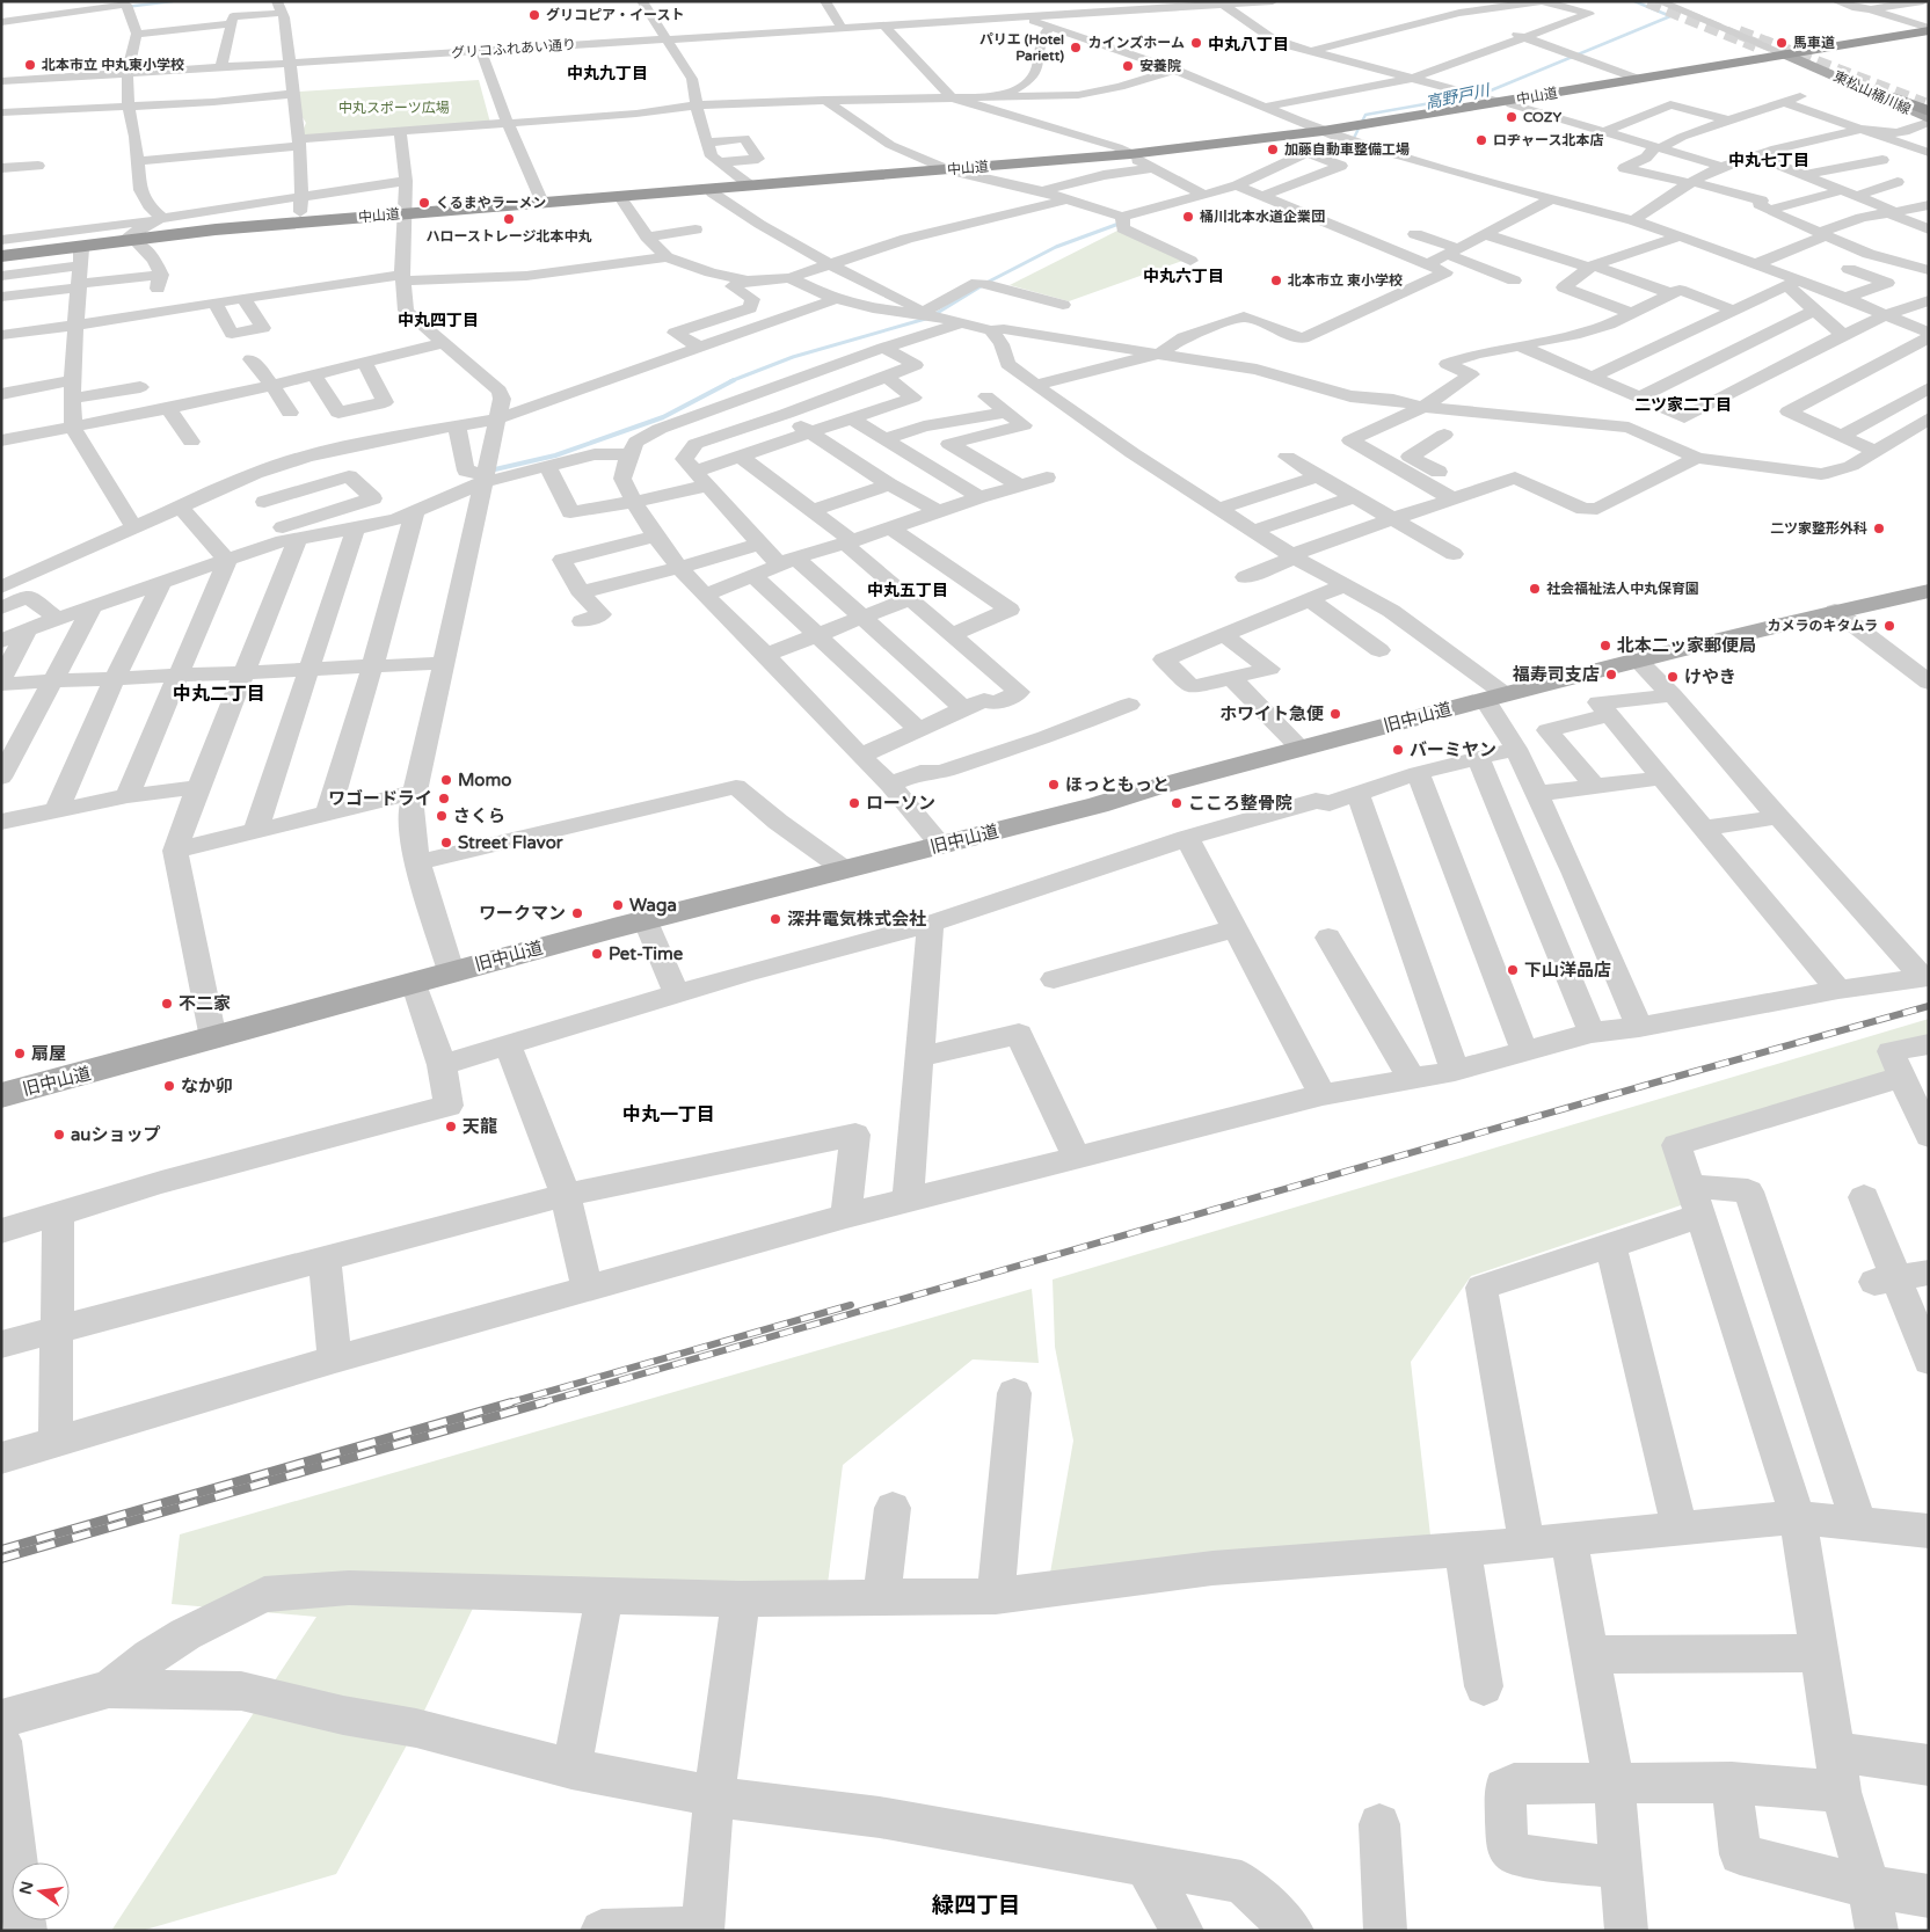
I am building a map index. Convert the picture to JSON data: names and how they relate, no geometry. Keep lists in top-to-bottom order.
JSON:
{
  "streets": {
    "highway": ["中山道"],
    "main road": ["東松山桶川線", "旧中山道"],
    "street": ["グリコふれあい通り"]
  },
  "crossings": [
    ["東松山桶川線", "中山道"]
  ],
  "districts": [
    "中丸八丁目",
    "中丸九丁目",
    "中丸七丁目",
    "中丸六丁目",
    "中丸四丁目",
    "二ツ家二丁目",
    "中丸五丁目",
    "中丸二丁目",
    "中丸一丁目",
    "緑四丁目"
  ],
  "water": ["高野戸川"],
  "parks": ["中丸スポーツ広場"],
  "places": [
    "グリコピア・イースト",
    "カインズホーム",
    "馬車道",
    "パリエ (Hotel Pariett)",
    "北本市立 中丸東小学校",
    "安養院",
    "COZY",
    "ロヂャース北本店",
    "加藤自動車整備工場",
    "くるまやラーメン",
    "桶川北本水道企業団",
    "ハローストレージ北本中丸",
    "北本市立 東小学校",
    "二ツ家整形外科",
    "社会福祉法人中丸保育園",
    "カメラのキタムラ",
    "北本二ッ家郵便局",
    "福寿司支店",
    "けやき",
    "ホワイト急便",
    "バーミヤン",
    "Momo",
    "ほっともっと",
    "ワゴードライ",
    "ローソン",
    "こころ整骨院",
    "さくら",
    "Street Flavor",
    "Waga",
    "ワークマン",
    "深井電気株式会社",
    "Pet-Time",
    "下山洋品店",
    "不二家",
    "扇屋",
    "なか卯",
    "天龍",
    "auショップ"
  ],
  "north": "left"
}
